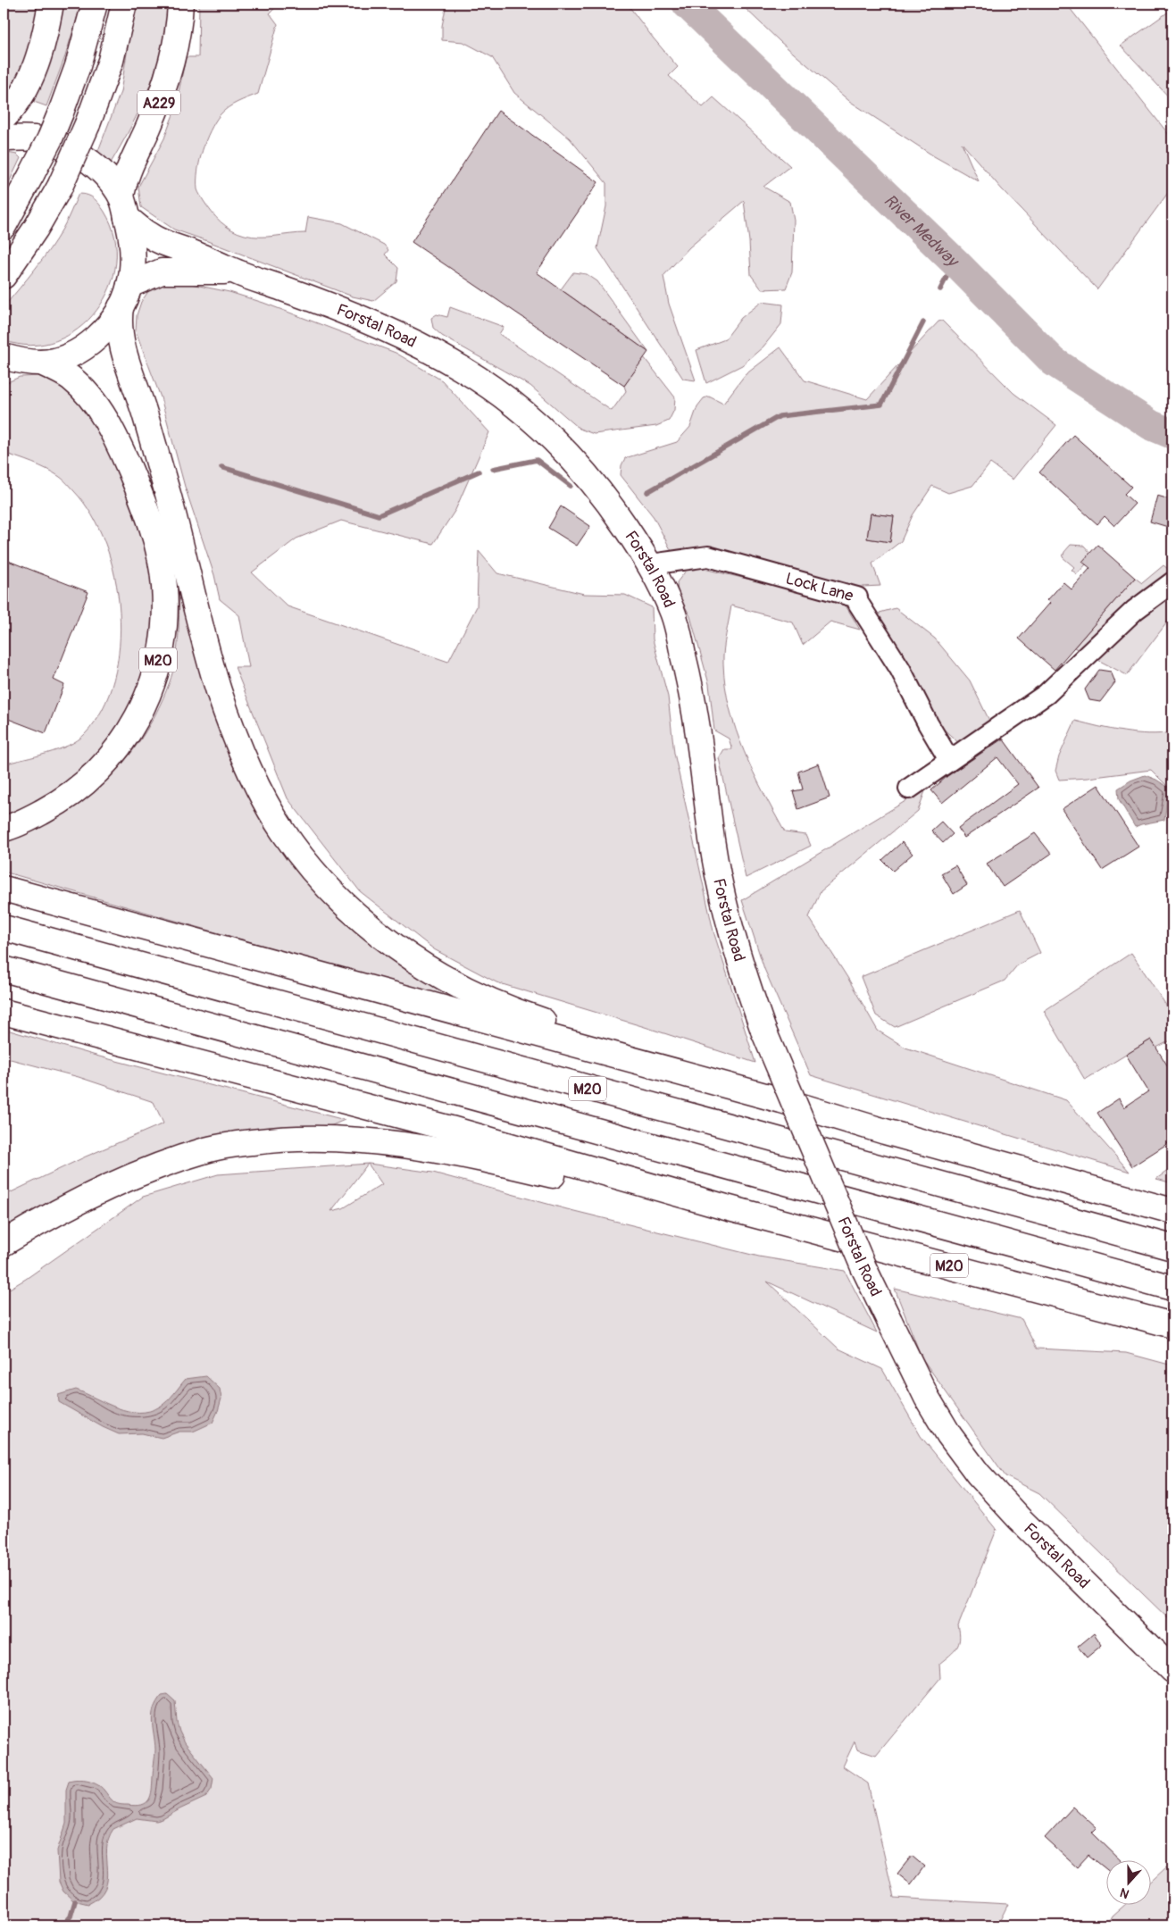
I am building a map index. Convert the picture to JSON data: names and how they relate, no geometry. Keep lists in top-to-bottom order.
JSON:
{
  "streets": {
    "main road": ["A229", "Forstal Road", "M20"],
    "street": ["Lock Lane"]
  },
  "crossings": [
    ["A229", "Forstal Road"],
    ["Forstal Road", "Lock Lane"],
    ["Forstal Road", "M20"]
  ],
  "water": ["River Medway"],
  "north": "bottom"
}
